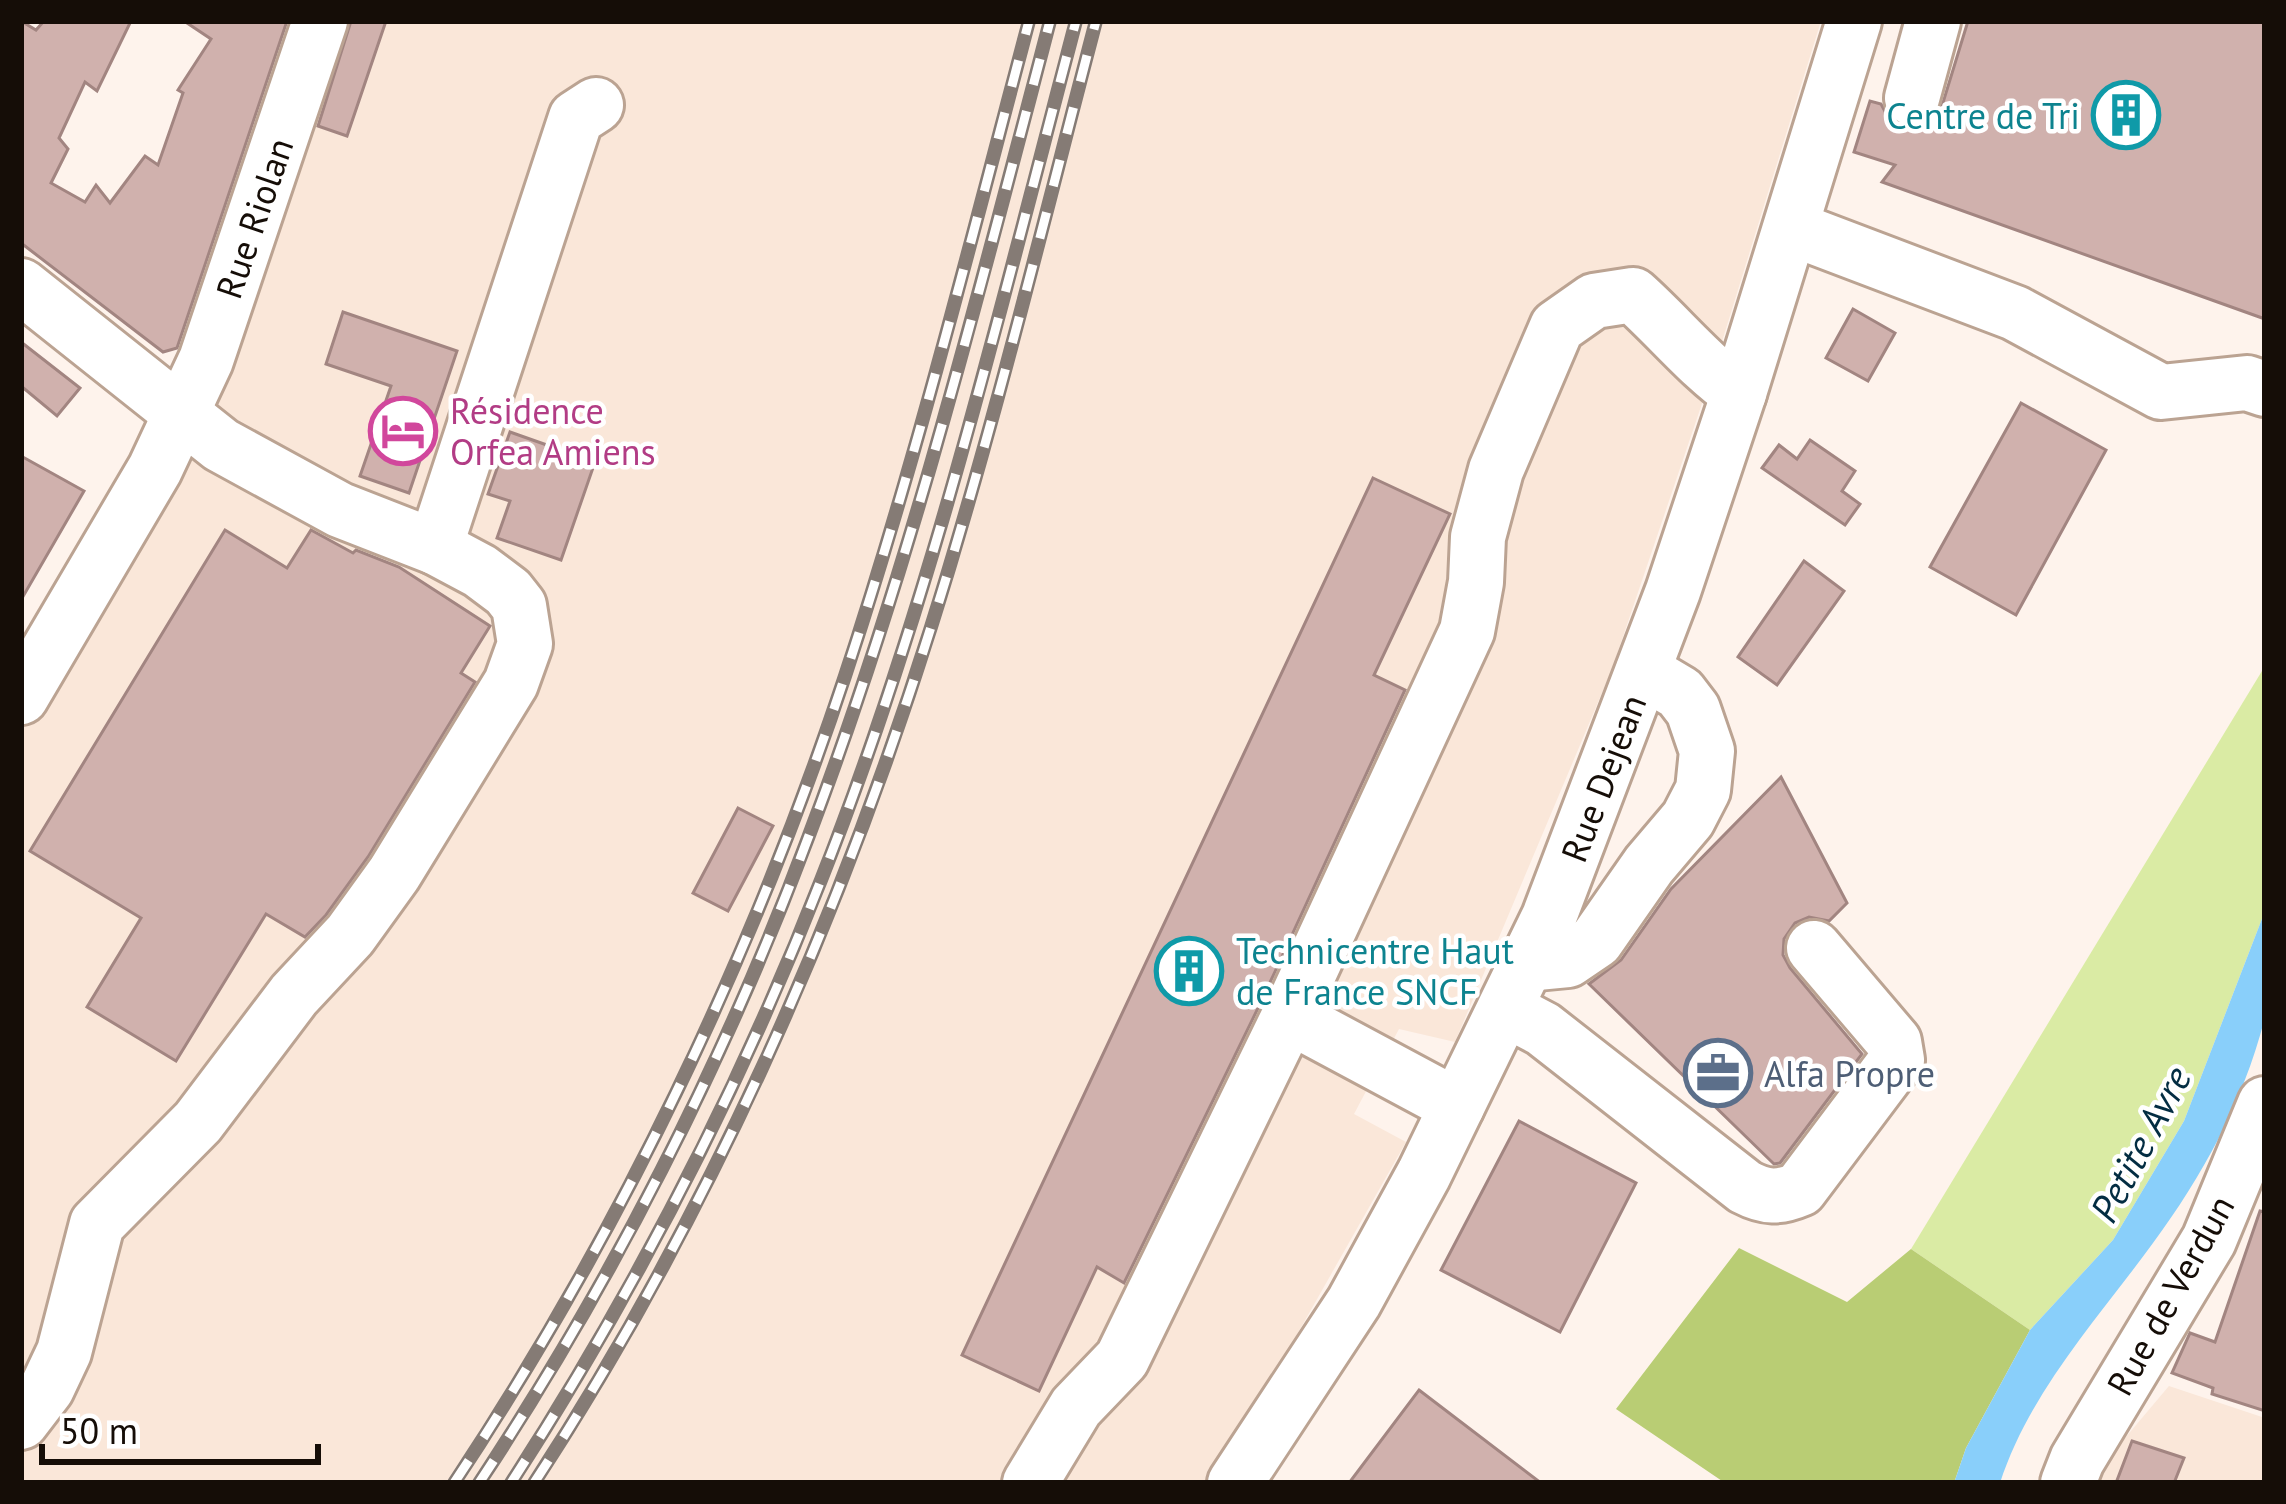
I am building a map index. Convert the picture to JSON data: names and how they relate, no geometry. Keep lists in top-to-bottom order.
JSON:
{
  "streets": {
    "street": ["Rue Riolan", "Rue Dejean", "Rue de Verdun"]
  },
  "water": ["Petite Avre"],
  "places": {
    "building": ["Centre de Tri", "Technicentre Haut de France SNCF"],
    "hotel": ["Résidence Orfea Amiens"],
    "office": ["Alfa Propre"]
  },
  "scale_bar": "50 m"
}
